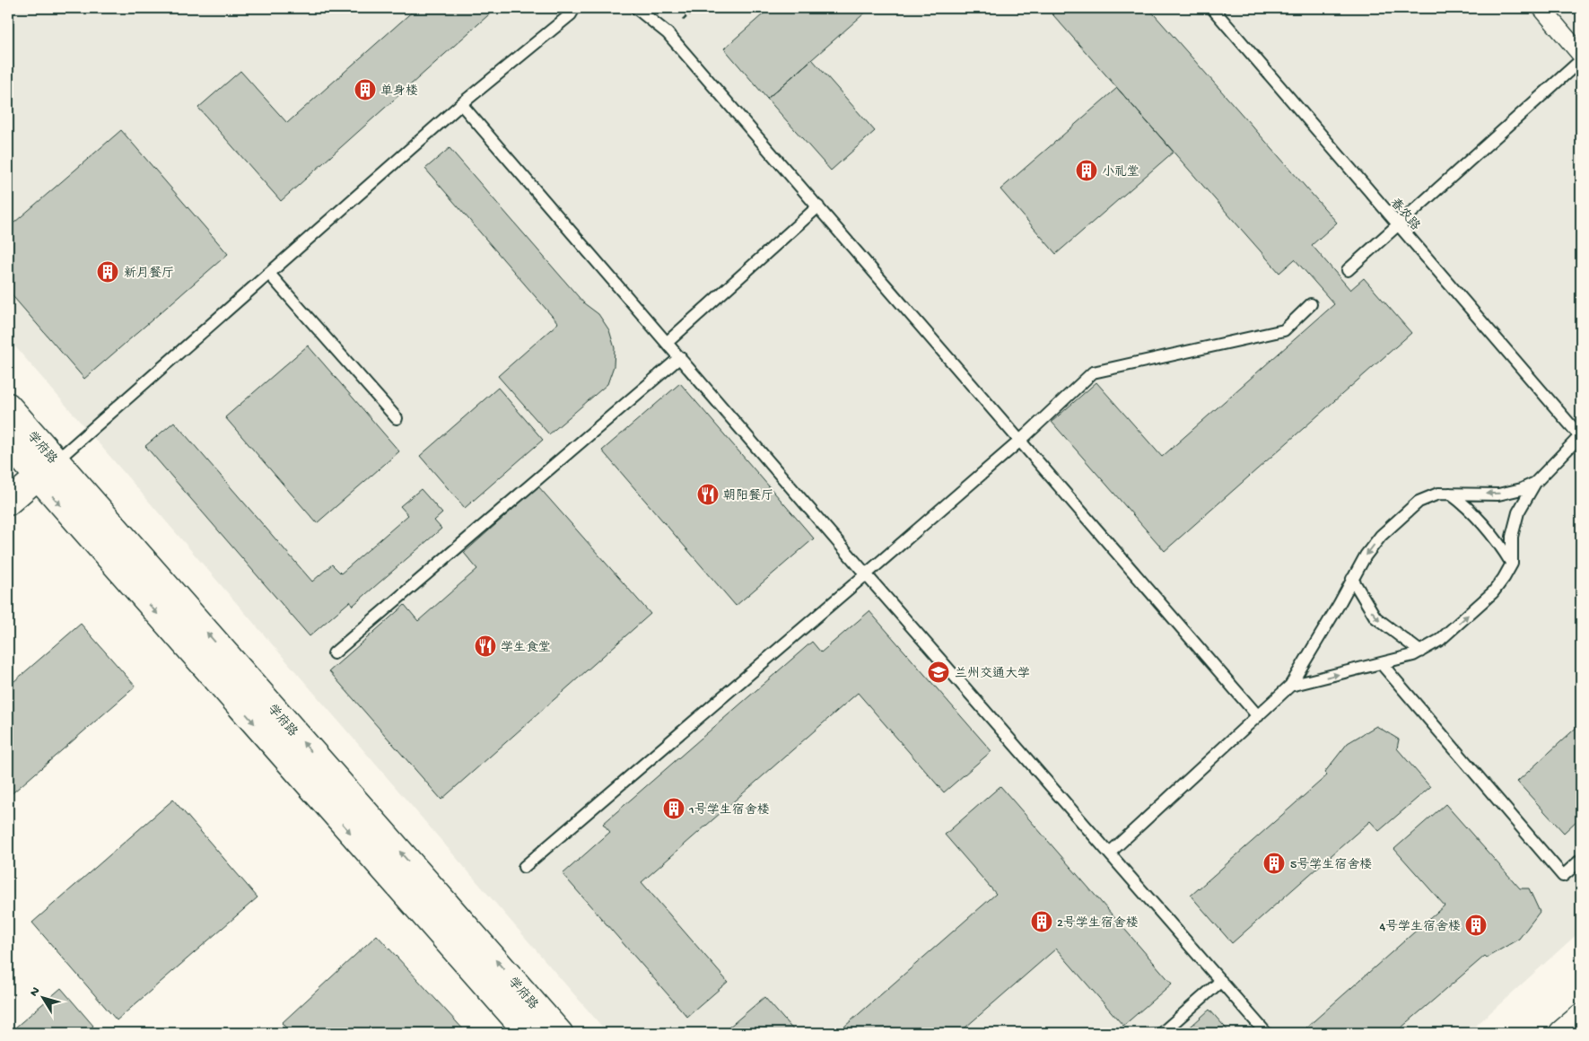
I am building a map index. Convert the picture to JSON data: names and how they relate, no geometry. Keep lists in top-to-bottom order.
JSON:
{
  "streets": {
    "street": ["学府路"],
    "lane": ["春农路"]
  },
  "places": {
    "building": [
      "单身楼",
      "小礼堂",
      "新月餐厅",
      "1号学生宿舍楼",
      "5号学生宿舍楼",
      "2号学生宿舍楼",
      "4号学生宿舍楼"
    ],
    "restaurant": ["朝阳餐厅", "学生食堂"],
    "school or university": ["兰州交通大学"]
  },
  "north": "top left"
}
